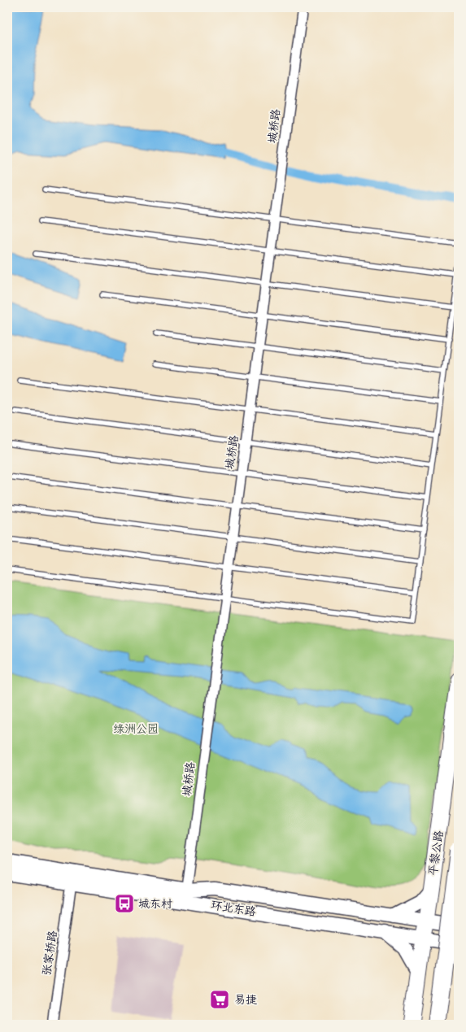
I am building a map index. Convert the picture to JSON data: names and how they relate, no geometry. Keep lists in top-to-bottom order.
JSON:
{
  "streets": {
    "main road": ["平黎公路", "环北东路"],
    "street": ["城桥路", "张家桥路"]
  },
  "crossings": [
    ["城桥路", "环北东路"],
    ["平黎公路", "环北东路"],
    ["环北东路", "张家桥路"]
  ],
  "parks": ["绿洲公园"],
  "places": {
    "bus stop": ["城东村"],
    "supermarket": ["易捷"]
  }
}
